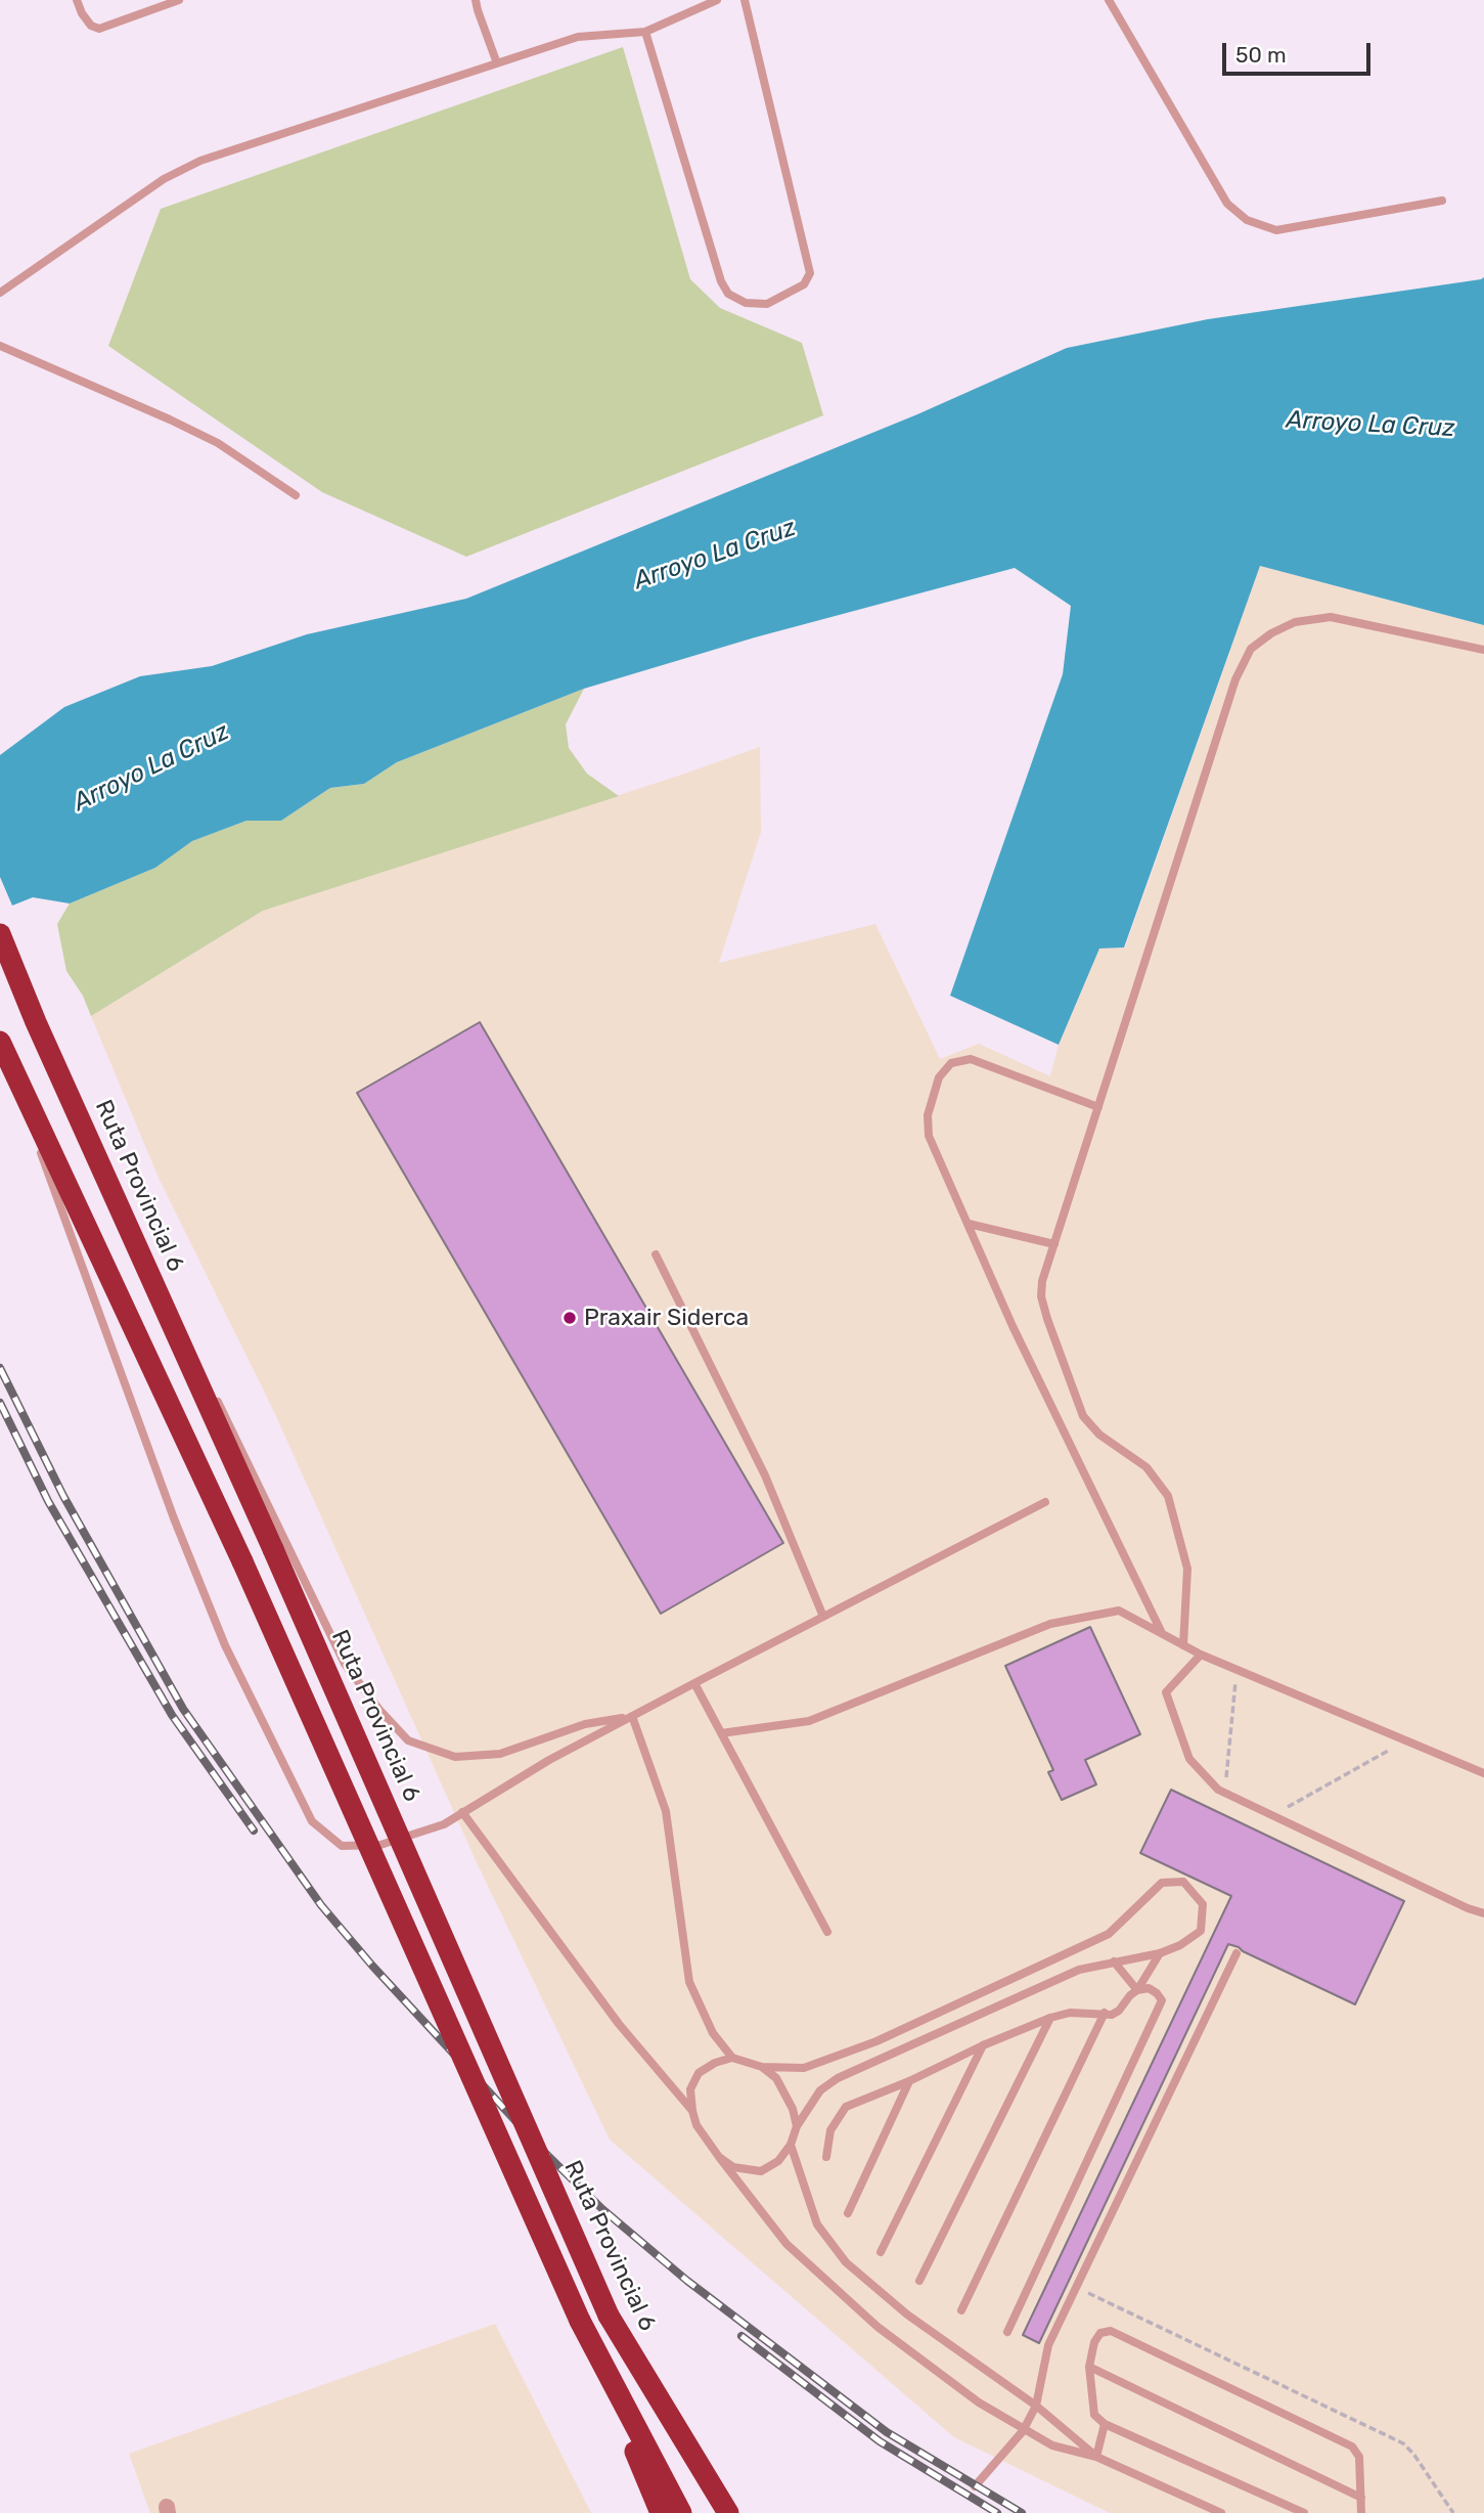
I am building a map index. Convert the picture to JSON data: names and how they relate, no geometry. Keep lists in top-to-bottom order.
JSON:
{
  "streets": {
    "highway": ["Ruta Provincial 6"]
  },
  "water": ["Arroyo La Cruz"],
  "places": ["Praxair Siderca"],
  "scale_bar": "50 m"
}
